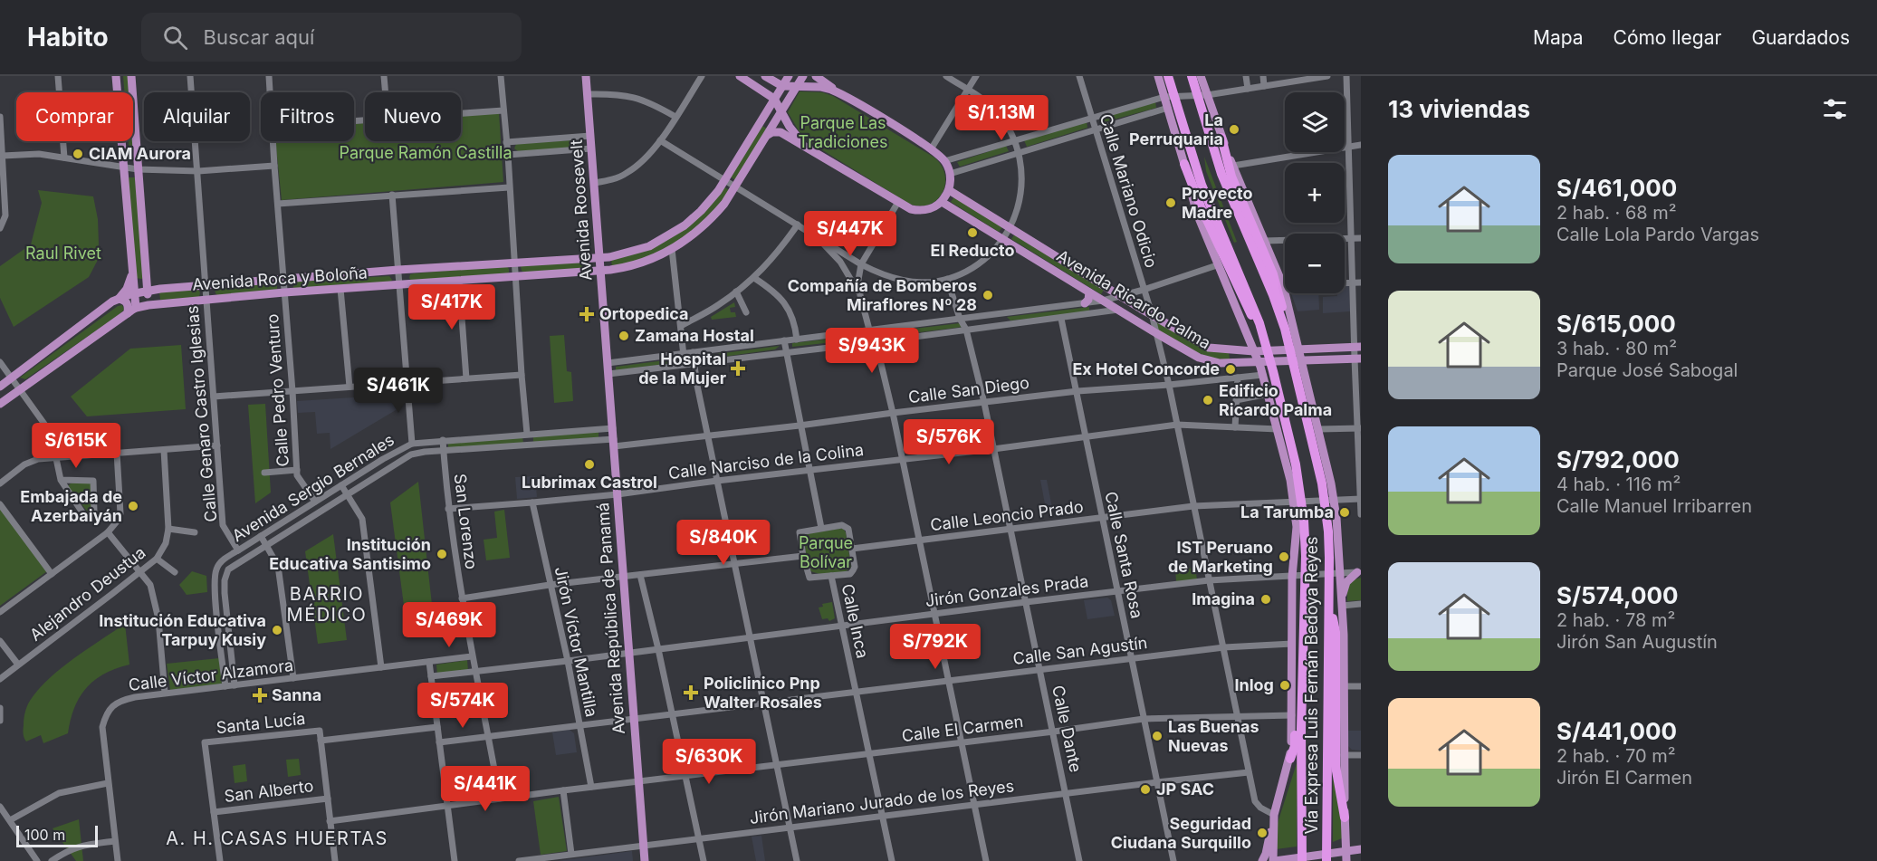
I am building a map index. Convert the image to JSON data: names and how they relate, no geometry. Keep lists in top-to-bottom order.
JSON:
{
  "streets": {
    "highway": ["Vía Expresa Luis Fernán Bedoya Reyes"],
    "main road": [
      "Avenida Roosevelt",
      "Avenida Roca y Boloña",
      "Avenida Ricardo Palma",
      "Avenida República de Panamá"
    ],
    "street": [
      "Calle Mariano Odicio",
      "Calle Pedro Venturo",
      "Calle San Diego",
      "Calle Genaro Castro Iglesias",
      "Calle Narciso de la Colina",
      "Avenida Sergio Bernales",
      "Calle Leoncio Prado",
      "San Lorenzo",
      "Calle Santa Rosa",
      "Jirón Gonzales Prada",
      "Alejandro Deustua",
      "Calle Inca",
      "Jirón Víctor Mantilla",
      "Calle San Agustín",
      "Calle Víctor Alzamora",
      "Santa Lucía",
      "Calle El Carmen",
      "Calle Dante",
      "San Alberto",
      "Jirón Mariano Jurado de los Reyes"
    ]
  },
  "crossings": [
    ["Calle Mariano Odicio", "Avenida Ricardo Palma"],
    ["Calle Mariano Odicio", "Calle San Diego"],
    ["Calle Mariano Odicio", "Calle Narciso de la Colina"],
    ["Calle Mariano Odicio", "Calle Leoncio Prado"],
    ["Calle Mariano Odicio", "Jirón Gonzales Prada"],
    ["Calle Mariano Odicio", "Calle San Agustín"],
    ["Calle Mariano Odicio", "Calle El Carmen"],
    ["Calle Mariano Odicio", "Jirón Mariano Jurado de los Reyes"],
    ["Avenida Roosevelt", "Avenida Roca y Boloña"],
    ["Avenida Roosevelt", "Avenida República de Panamá"],
    ["Avenida Roca y Boloña", "Calle Pedro Venturo"],
    ["Avenida Roca y Boloña", "Calle Genaro Castro Iglesias"],
    ["Calle Pedro Venturo", "Avenida Sergio Bernales"],
    ["Calle San Diego", "Avenida Sergio Bernales"],
    ["Calle San Diego", "Calle Santa Rosa"],
    ["Calle San Diego", "Avenida República de Panamá"],
    ["Calle San Diego", "Calle Dante"],
    ["Calle Genaro Castro Iglesias", "Avenida Sergio Bernales"],
    ["Calle Narciso de la Colina", "San Lorenzo"],
    ["Calle Narciso de la Colina", "Calle Santa Rosa"],
    ["Calle Narciso de la Colina", "Avenida República de Panamá"],
    ["Calle Narciso de la Colina", "Jirón Víctor Mantilla"],
    ["Calle Narciso de la Colina", "Calle Dante"],
    ["Avenida Sergio Bernales", "San Lorenzo"],
    ["Avenida Sergio Bernales", "Avenida República de Panamá"],
    ["Calle Leoncio Prado", "Calle Santa Rosa"],
    ["Calle Leoncio Prado", "Calle Inca"],
    ["Calle Leoncio Prado", "Calle Dante"],
    ["San Lorenzo", "Jirón Gonzales Prada"],
    ["San Lorenzo", "Calle San Agustín"],
    ["San Lorenzo", "Calle Víctor Alzamora"],
    ["San Lorenzo", "Calle El Carmen"],
    ["Calle Santa Rosa", "Jirón Gonzales Prada"],
    ["Calle Santa Rosa", "Calle San Agustín"],
    ["Calle Santa Rosa", "Calle El Carmen"],
    ["Calle Santa Rosa", "Jirón Mariano Jurado de los Reyes"],
    ["Jirón Gonzales Prada", "Avenida República de Panamá"],
    ["Jirón Gonzales Prada", "Calle Inca"],
    ["Jirón Gonzales Prada", "Jirón Víctor Mantilla"],
    ["Jirón Gonzales Prada", "Calle Dante"],
    ["Avenida República de Panamá", "Calle San Agustín"],
    ["Avenida República de Panamá", "Calle El Carmen"],
    ["Avenida República de Panamá", "Jirón Mariano Jurado de los Reyes"],
    ["Calle Inca", "Calle San Agustín"],
    ["Calle Inca", "Calle El Carmen"],
    ["Calle Inca", "Jirón Mariano Jurado de los Reyes"],
    ["Jirón Víctor Mantilla", "Calle San Agustín"],
    ["Jirón Víctor Mantilla", "Calle El Carmen"],
    ["Calle San Agustín", "Calle Dante"],
    ["Santa Lucía", "San Alberto"],
    ["Calle El Carmen", "Calle Dante"],
    ["Calle Dante", "Jirón Mariano Jurado de los Reyes"]
  ],
  "districts": ["BARRIO MÉDICO", "A. H. CASAS HUERTAS"],
  "parks": [
    "Parque Las Tradiciones",
    "Parque Ramón Castilla",
    "Raul Rivet",
    "Parque Bolívar"
  ],
  "places": {
    "other": [
      "La Perruquaria",
      "CIAM Aurora",
      "Proyecto Madre",
      "El Reducto",
      "Compañía de Bomberos Miraflores Nº 28",
      "Zamana Hostal",
      "Ex Hotel Concorde",
      "Edificio Ricardo Palma",
      "Lubrimax Castrol",
      "Embajada de Azerbaiyán",
      "La Tarumba",
      "Institución Educativa Santisimo",
      "IST Peruano de Marketing",
      "Imagina",
      "Institución Educativa Tarpuy Kusiy",
      "Inlog",
      "Las Buenas Nuevas",
      "JP SAC",
      "Seguridad Ciudana Surquillo"
    ],
    "health": [
      "Ortopedica",
      "Hospital de la Mujer",
      "Policlinico Pnp Walter Rosales",
      "Sanna"
    ]
  },
  "scale_bar": "100 m",
  "page": {
    "header": "Habito",
    "search": "Buscar aquí",
    "nav": ["Mapa", "Cómo llegar", "Guardados"],
    "heading": "13 viviendas",
    "map_buttons": ["+", "−"],
    "chip": [
      "Comprar",
      "Alquilar",
      "Filtros",
      "Nuevo"
    ],
    "price": [
      "S/1.13M",
      "S/447K",
      "S/417K",
      "S/943K",
      "S/461K",
      "S/576K",
      "S/615K",
      "S/840K",
      "S/469K",
      "S/792K",
      "S/574K",
      "S/630K",
      "S/441K"
    ],
    "list": [
      {
        "name": "S/461,000",
        "note": "2 hab. · 68 m² · Calle Lola Pardo Vargas"
      },
      {
        "name": "S/615,000",
        "note": "3 hab. · 80 m² · Parque José Sabogal"
      },
      {
        "name": "S/792,000",
        "note": "4 hab. · 116 m² · Calle Manuel Irribarren"
      },
      {
        "name": "S/574,000",
        "note": "2 hab. · 78 m² · Jirón San Augustín"
      },
      {
        "name": "S/441,000",
        "note": "2 hab. · 70 m² · Jirón El Carmen"
      }
    ],
    "scale": "100 m"
  }
}
